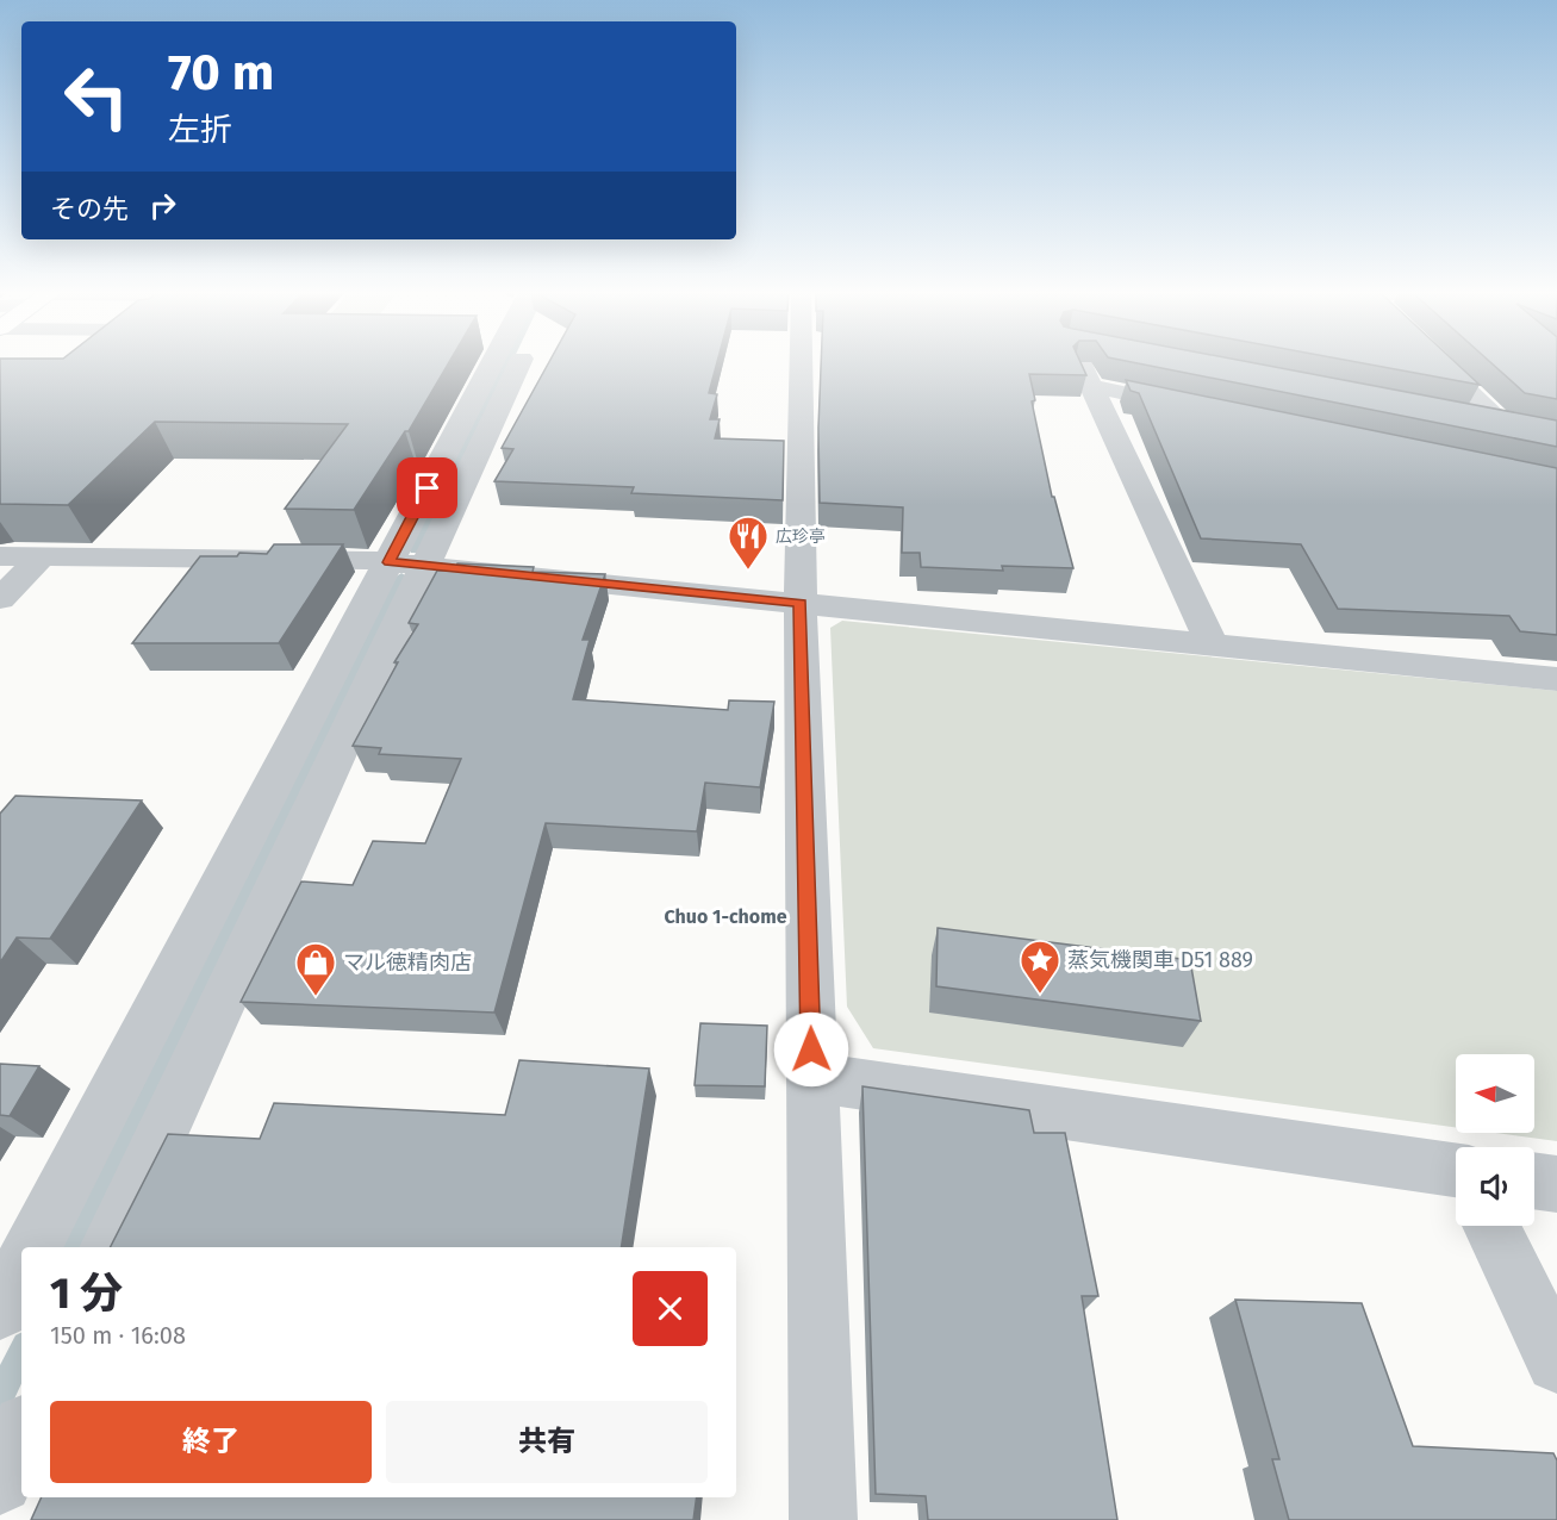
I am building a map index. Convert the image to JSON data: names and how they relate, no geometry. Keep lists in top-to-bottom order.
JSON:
{
  "districts": ["Chuo 1-chome"],
  "places": {
    "restaurant": ["広珍亭"],
    "place": ["蒸気機関車 D51 889"],
    "shop": ["マル徳精肉店"]
  },
  "north": "left",
  "page": {
    "turn": ["70 m", "左折"],
    "then": "その先",
    "heading": ["1 分", "150 m · 16:08"],
    "buttons": ["終了", "共有"]
  }
}
